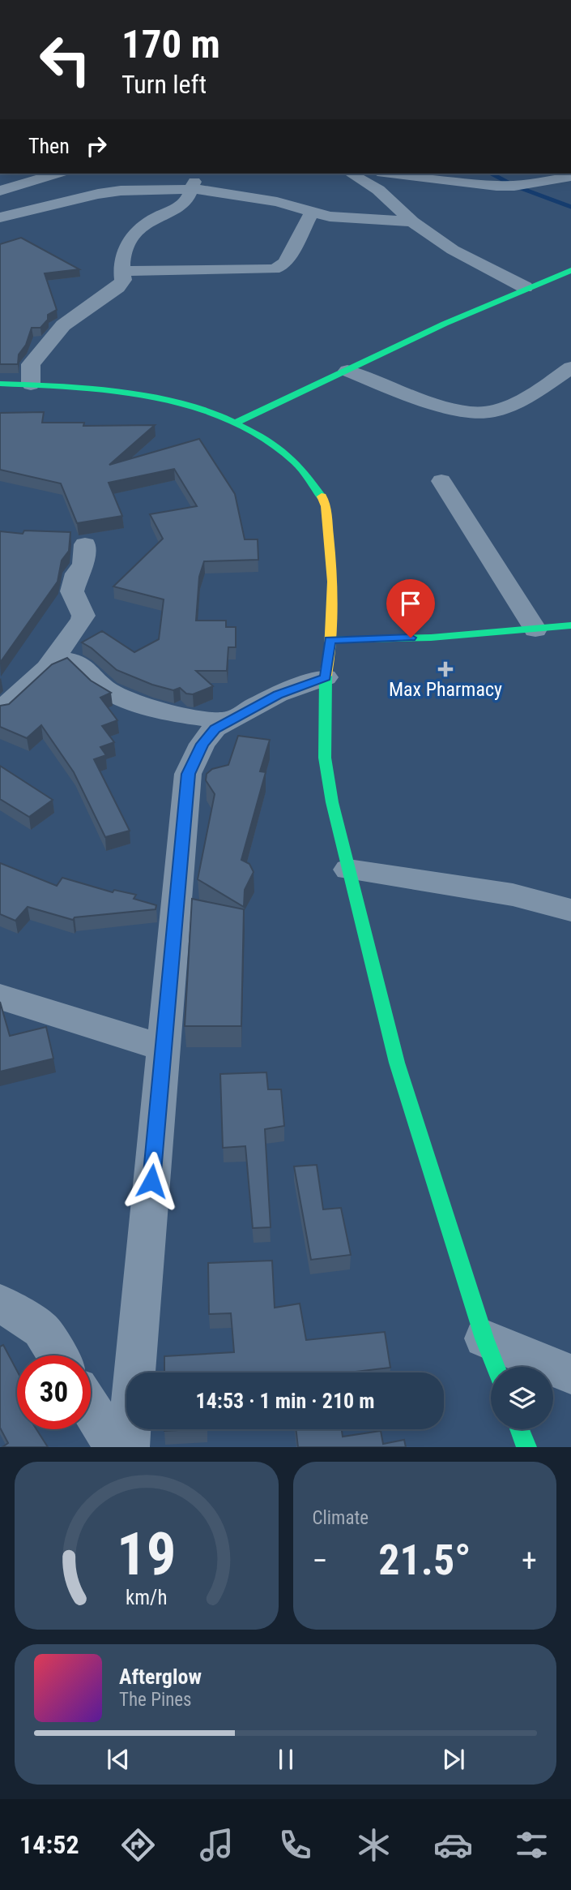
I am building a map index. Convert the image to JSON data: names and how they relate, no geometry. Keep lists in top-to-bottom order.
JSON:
{
  "places": {
    "health": ["Max Pharmacy"]
  },
  "page": {
    "turn": ["170 m", "Turn left"],
    "then": "Then",
    "limit": "30",
    "trip": "14:53 · 1 min · 210 m",
    "tile": "Climate",
    "heat": ["−", "21.5°", "+"],
    "song": ["Afterglow", "The Pines"],
    "tabs": "14:52",
    "gauge": ["19", "km/h"]
  }
}
